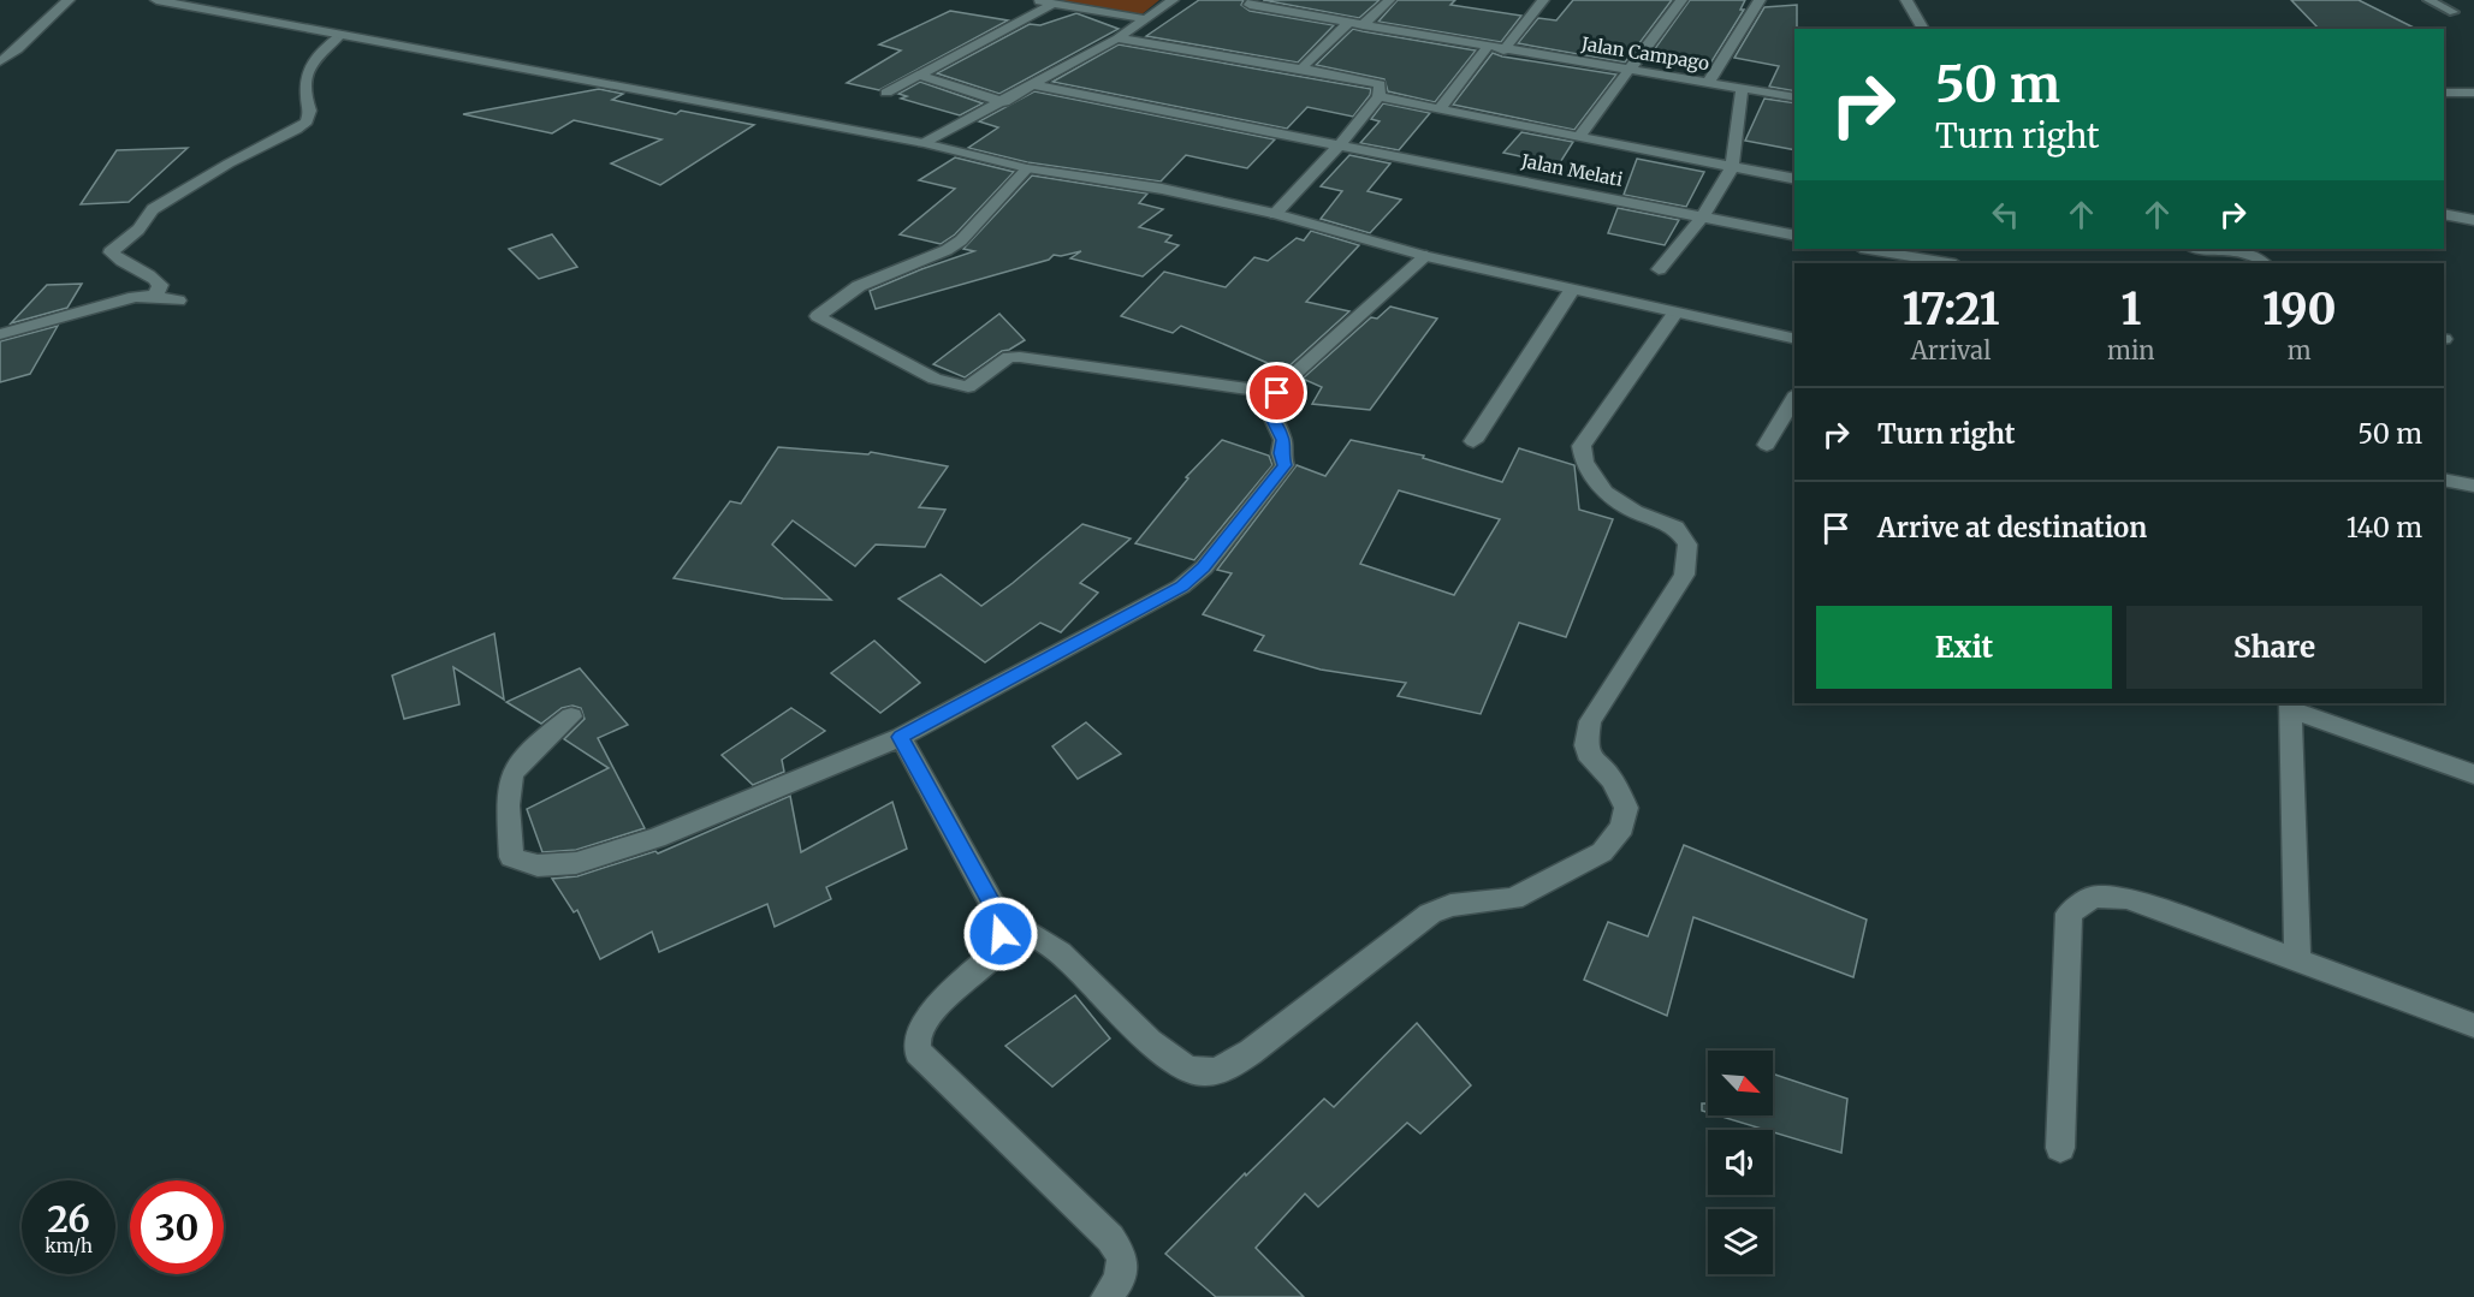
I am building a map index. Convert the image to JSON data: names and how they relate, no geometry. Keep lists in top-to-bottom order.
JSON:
{
  "streets": {
    "street": ["Jalan Campago", "Jalan Melati"]
  },
  "north": "bottom right",
  "page": {
    "turn": ["50 m", "Turn right"],
    "eta": [
      "17:21",
      "Arrival",
      "1",
      "min",
      "190",
      "m"
    ],
    "list": [
      {
        "name": "Turn right",
        "value": "50 m"
      },
      {
        "name": "Arrive at destination",
        "value": "140 m"
      }
    ],
    "buttons": ["Exit", "Share"],
    "speed": "26 km/h",
    "limit": "30"
  }
}
